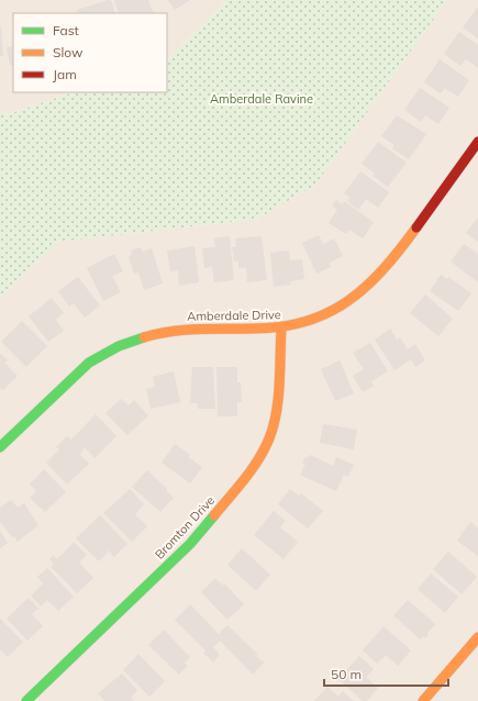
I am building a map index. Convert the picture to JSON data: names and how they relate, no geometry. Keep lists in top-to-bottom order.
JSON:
{
  "streets": {
    "street": ["Amberdale Drive", "Bromton Drive"]
  },
  "crossings": [
    ["Amberdale Drive", "Bromton Drive"]
  ],
  "parks": ["Amberdale Ravine"],
  "legend": ["Fast", "Slow", "Jam"],
  "scale_bar": "50 m"
}
